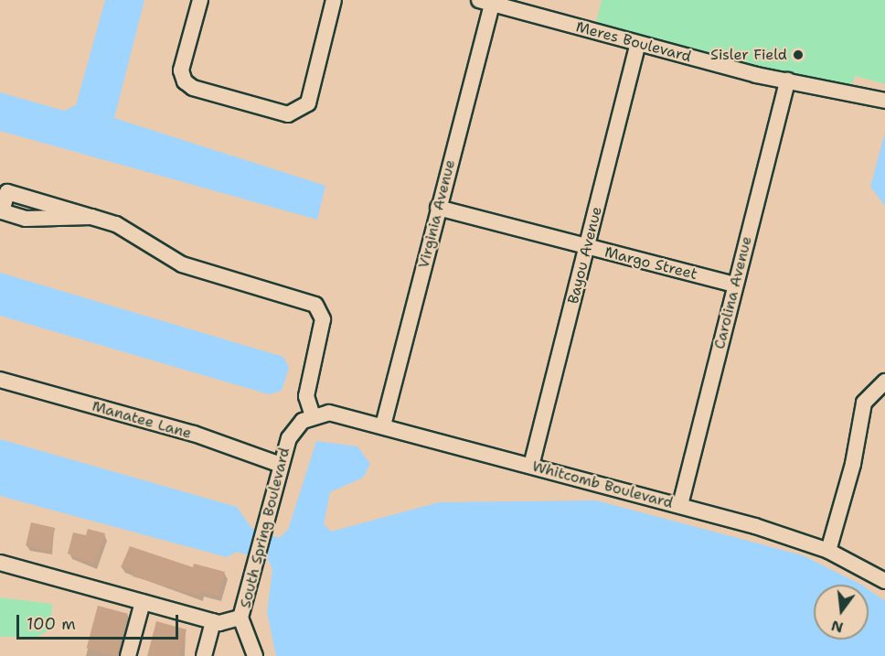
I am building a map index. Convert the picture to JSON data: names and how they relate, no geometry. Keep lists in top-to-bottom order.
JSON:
{
  "streets": {
    "street": [
      "Meres Boulevard",
      "Virginia Avenue",
      "Bayou Avenue",
      "Margo Street",
      "Carolina Avenue",
      "Manatee Lane",
      "Whitcomb Boulevard",
      "South Spring Boulevard"
    ]
  },
  "crossings": [
    ["Meres Boulevard", "Virginia Avenue"],
    ["Meres Boulevard", "Bayou Avenue"],
    ["Meres Boulevard", "Carolina Avenue"],
    ["Virginia Avenue", "Margo Street"],
    ["Virginia Avenue", "Whitcomb Boulevard"],
    ["Bayou Avenue", "Margo Street"],
    ["Bayou Avenue", "Whitcomb Boulevard"],
    ["Margo Street", "Carolina Avenue"],
    ["Carolina Avenue", "Whitcomb Boulevard"],
    ["Manatee Lane", "South Spring Boulevard"],
    ["Whitcomb Boulevard", "South Spring Boulevard"]
  ],
  "places": ["Sisler Field"],
  "scale_bar": "100 m",
  "north": "bottom"
}
